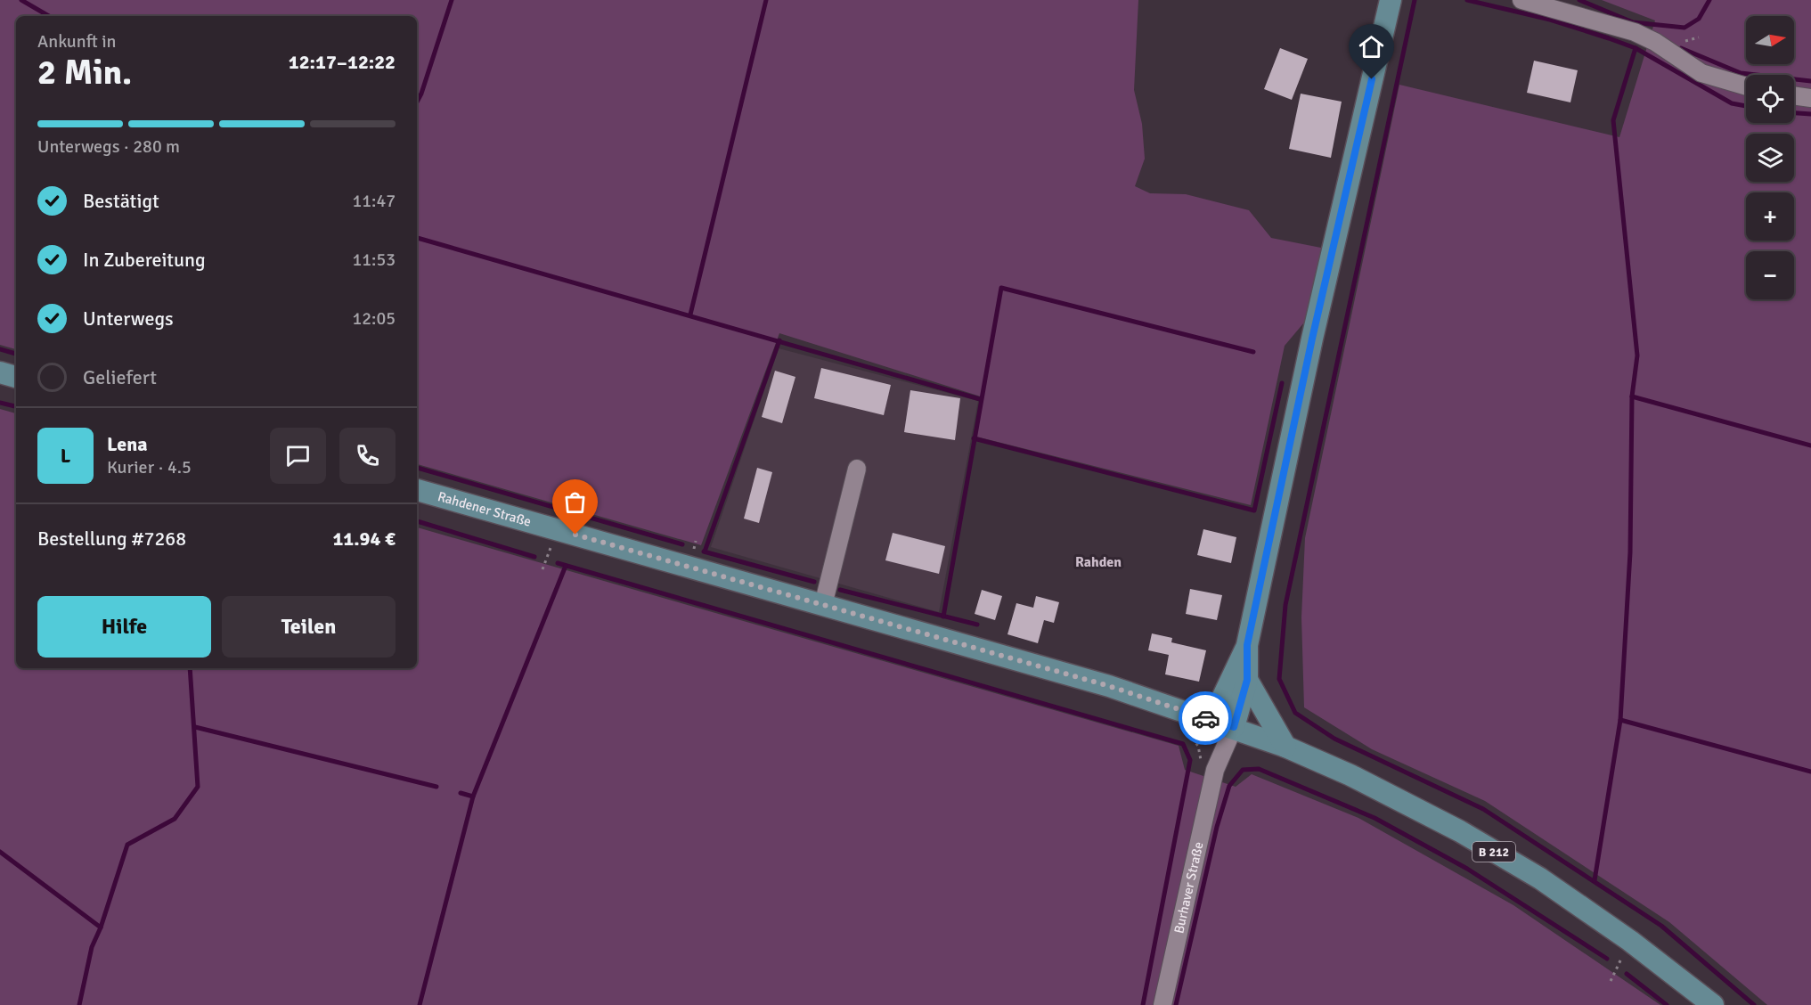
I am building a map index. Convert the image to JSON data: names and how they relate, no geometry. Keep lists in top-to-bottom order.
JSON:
{
  "streets": {
    "main road": ["Rahdener Straße", "B 212", "Burhaver Straße"]
  },
  "crossings": [
    ["Rahdener Straße", "B 212"],
    ["Rahdener Straße", "Burhaver Straße"],
    ["B 212", "Burhaver Straße"]
  ],
  "districts": ["Rahden"],
  "north": "right",
  "page": {
    "map_buttons": ["+", "−"],
    "heading": ["2 Min.", "Ankunft in", "12:17–12:22"],
    "panel": [
      "Lena",
      "Kurier · 4.5",
      "Bestellung #7268",
      "11.94 €"
    ],
    "bar": "Unterwegs · 280 m",
    "list": [
      ["Bestätigt", "11:47"],
      ["In Zubereitung", "11:53"],
      ["Unterwegs", "12:05"],
      "Geliefert"
    ],
    "round": "L",
    "buttons": ["Hilfe", "Teilen"]
  }
}
